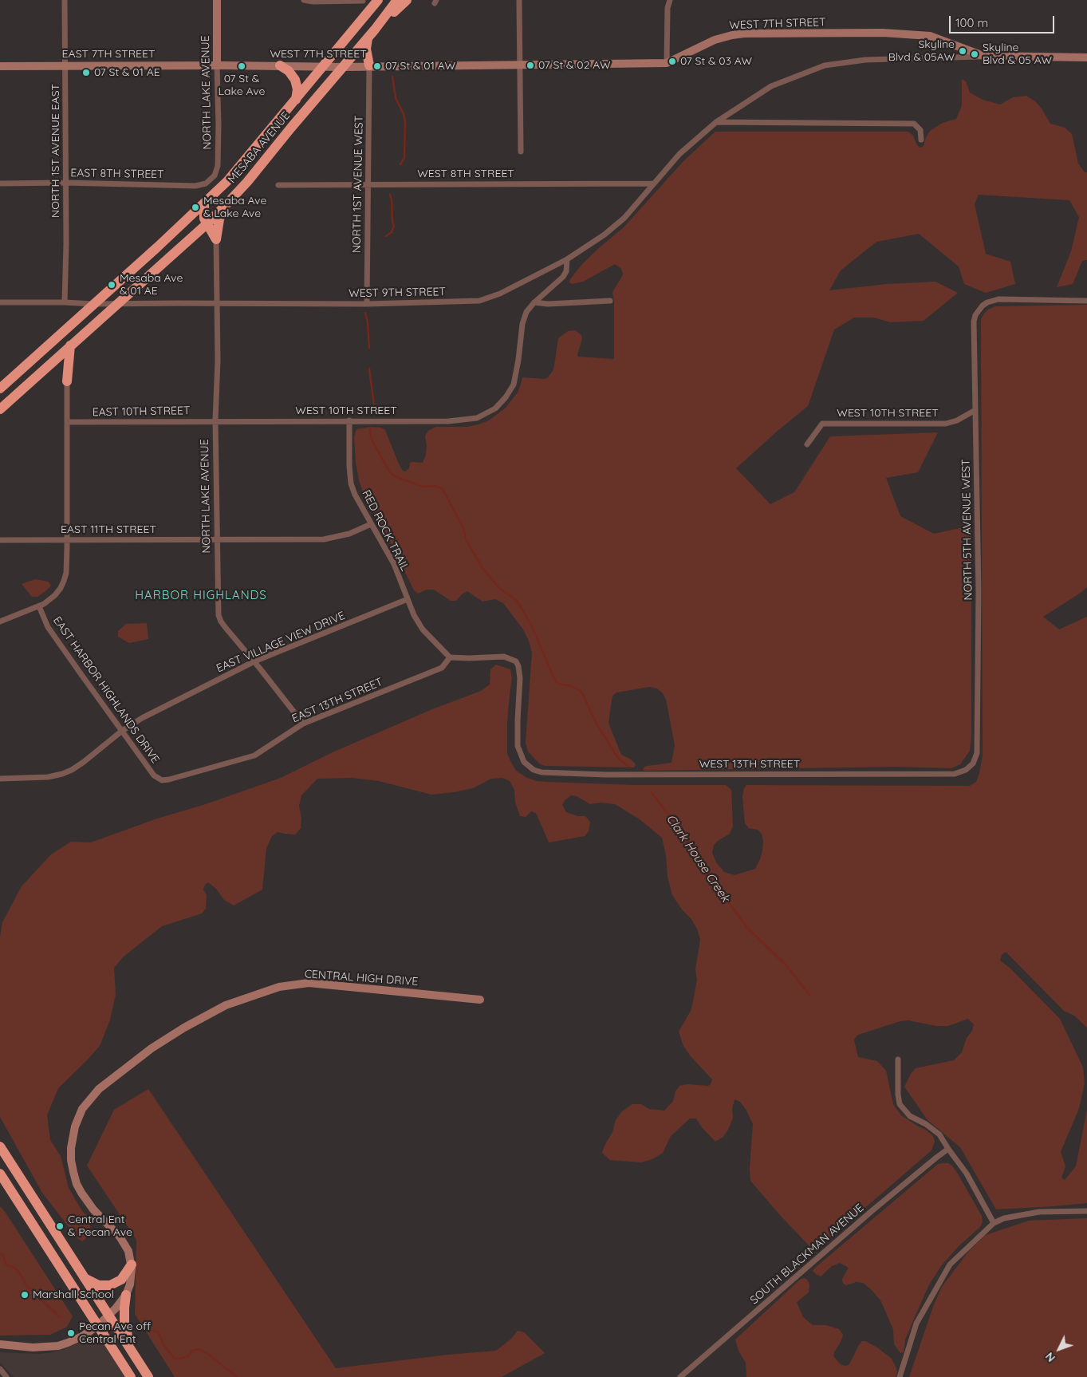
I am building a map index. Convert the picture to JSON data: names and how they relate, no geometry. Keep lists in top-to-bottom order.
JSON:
{
  "streets": {
    "highway": ["MESABA AVENUE"],
    "street": [
      "WEST 7TH STREET",
      "EAST 7TH STREET",
      "NORTH LAKE AVENUE",
      "NORTH 1ST AVENUE EAST",
      "EAST 8TH STREET",
      "WEST 8TH STREET",
      "NORTH 1ST AVENUE WEST",
      "WEST 9TH STREET",
      "WEST 10TH STREET",
      "EAST 10TH STREET",
      "EAST 11TH STREET",
      "NORTH 5TH AVENUE WEST",
      "RED ROCK TRAIL",
      "EAST VILLAGE VIEW DRIVE",
      "EAST HARBOR HIGHLANDS DRIVE",
      "EAST 13TH STREET",
      "WEST 13TH STREET",
      "CENTRAL HIGH DRIVE",
      "SOUTH BLACKMAN AVENUE"
    ]
  },
  "crossings": [
    ["WEST 7TH STREET", "EAST 7TH STREET"],
    ["WEST 7TH STREET", "NORTH LAKE AVENUE"],
    ["WEST 7TH STREET", "MESABA AVENUE"],
    ["WEST 7TH STREET", "NORTH 1ST AVENUE WEST"],
    ["WEST 7TH STREET", "WEST 9TH STREET"],
    ["EAST 7TH STREET", "NORTH LAKE AVENUE"],
    ["EAST 7TH STREET", "NORTH 1ST AVENUE EAST"],
    ["NORTH LAKE AVENUE", "EAST 8TH STREET"],
    ["NORTH LAKE AVENUE", "WEST 9TH STREET"],
    ["NORTH LAKE AVENUE", "WEST 10TH STREET"],
    ["NORTH LAKE AVENUE", "EAST 10TH STREET"],
    ["NORTH LAKE AVENUE", "EAST 11TH STREET"],
    ["NORTH LAKE AVENUE", "EAST VILLAGE VIEW DRIVE"],
    ["NORTH LAKE AVENUE", "EAST 13TH STREET"],
    ["MESABA AVENUE", "WEST 9TH STREET"],
    ["NORTH 1ST AVENUE EAST", "EAST 8TH STREET"],
    ["NORTH 1ST AVENUE EAST", "WEST 9TH STREET"],
    ["WEST 8TH STREET", "NORTH 1ST AVENUE WEST"],
    ["WEST 8TH STREET", "WEST 9TH STREET"],
    ["NORTH 1ST AVENUE WEST", "WEST 9TH STREET"],
    ["WEST 10TH STREET", "EAST 10TH STREET"],
    ["WEST 10TH STREET", "NORTH 5TH AVENUE WEST"],
    ["WEST 10TH STREET", "RED ROCK TRAIL"],
    ["EAST 11TH STREET", "RED ROCK TRAIL"],
    ["NORTH 5TH AVENUE WEST", "WEST 13TH STREET"],
    ["RED ROCK TRAIL", "EAST VILLAGE VIEW DRIVE"],
    ["RED ROCK TRAIL", "EAST 13TH STREET"],
    ["RED ROCK TRAIL", "WEST 13TH STREET"],
    ["EAST VILLAGE VIEW DRIVE", "EAST HARBOR HIGHLANDS DRIVE"],
    ["EAST HARBOR HIGHLANDS DRIVE", "EAST 13TH STREET"],
    ["EAST 13TH STREET", "WEST 13TH STREET"]
  ],
  "districts": ["HARBOR HIGHLANDS"],
  "water": ["Clark House Creek"],
  "places": [
    "Skyline Blvd & 05AW",
    "Skyline Blvd & 05 AW",
    "07 St & 03 AW",
    "07 St & 02 AW",
    "07 St & Lake Ave",
    "07 St & 01 AW",
    "07 St & 01 AE",
    "Mesaba Ave & Lake Ave",
    "Mesaba Ave & 01 AE",
    "Central Ent & Pecan Ave",
    "Marshall School",
    "Pecan Ave off Central Ent"
  ],
  "scale_bar": "100 m",
  "north": "bottom left"
}
